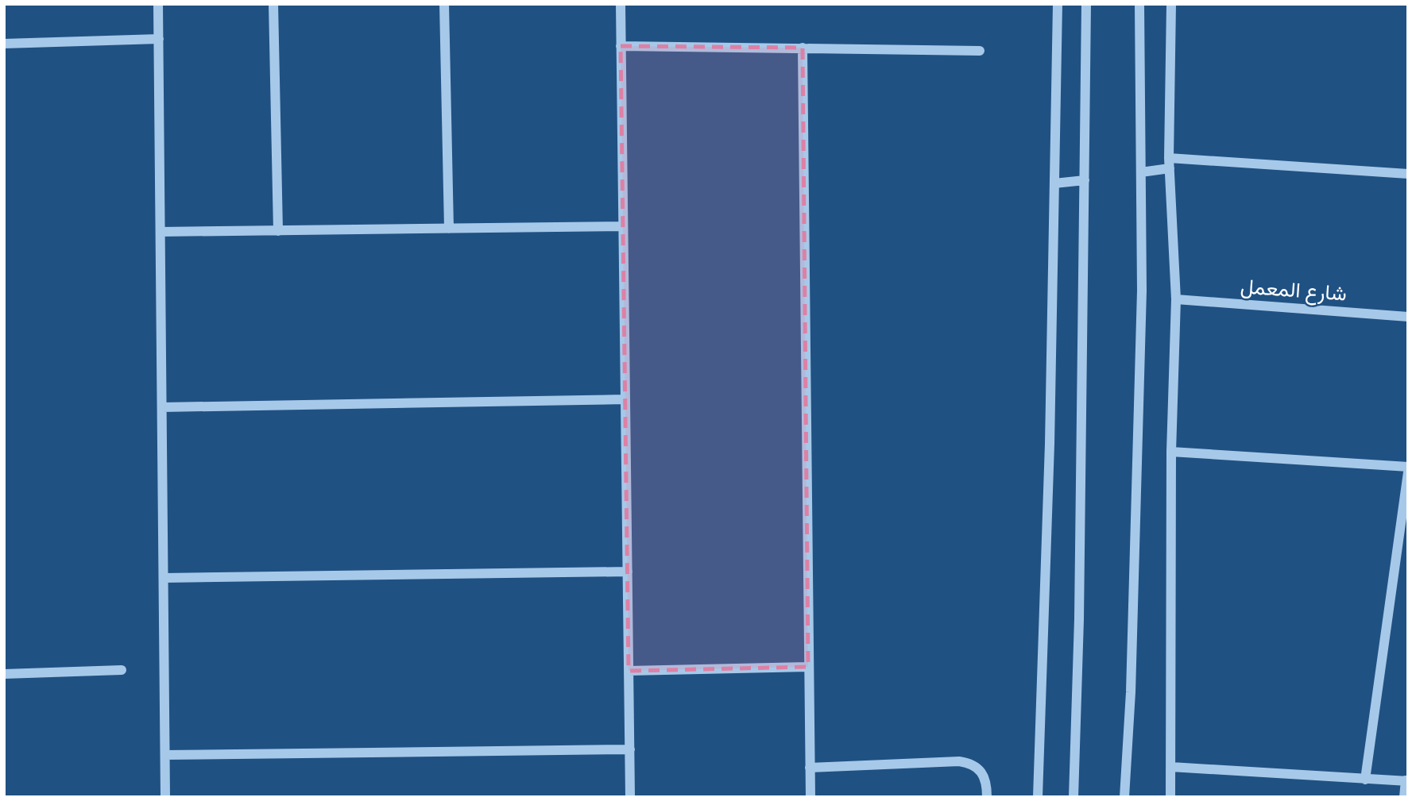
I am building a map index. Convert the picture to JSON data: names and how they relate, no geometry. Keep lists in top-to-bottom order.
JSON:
{
  "streets": {
    "street": ["شارع المعمل"]
  }
}
